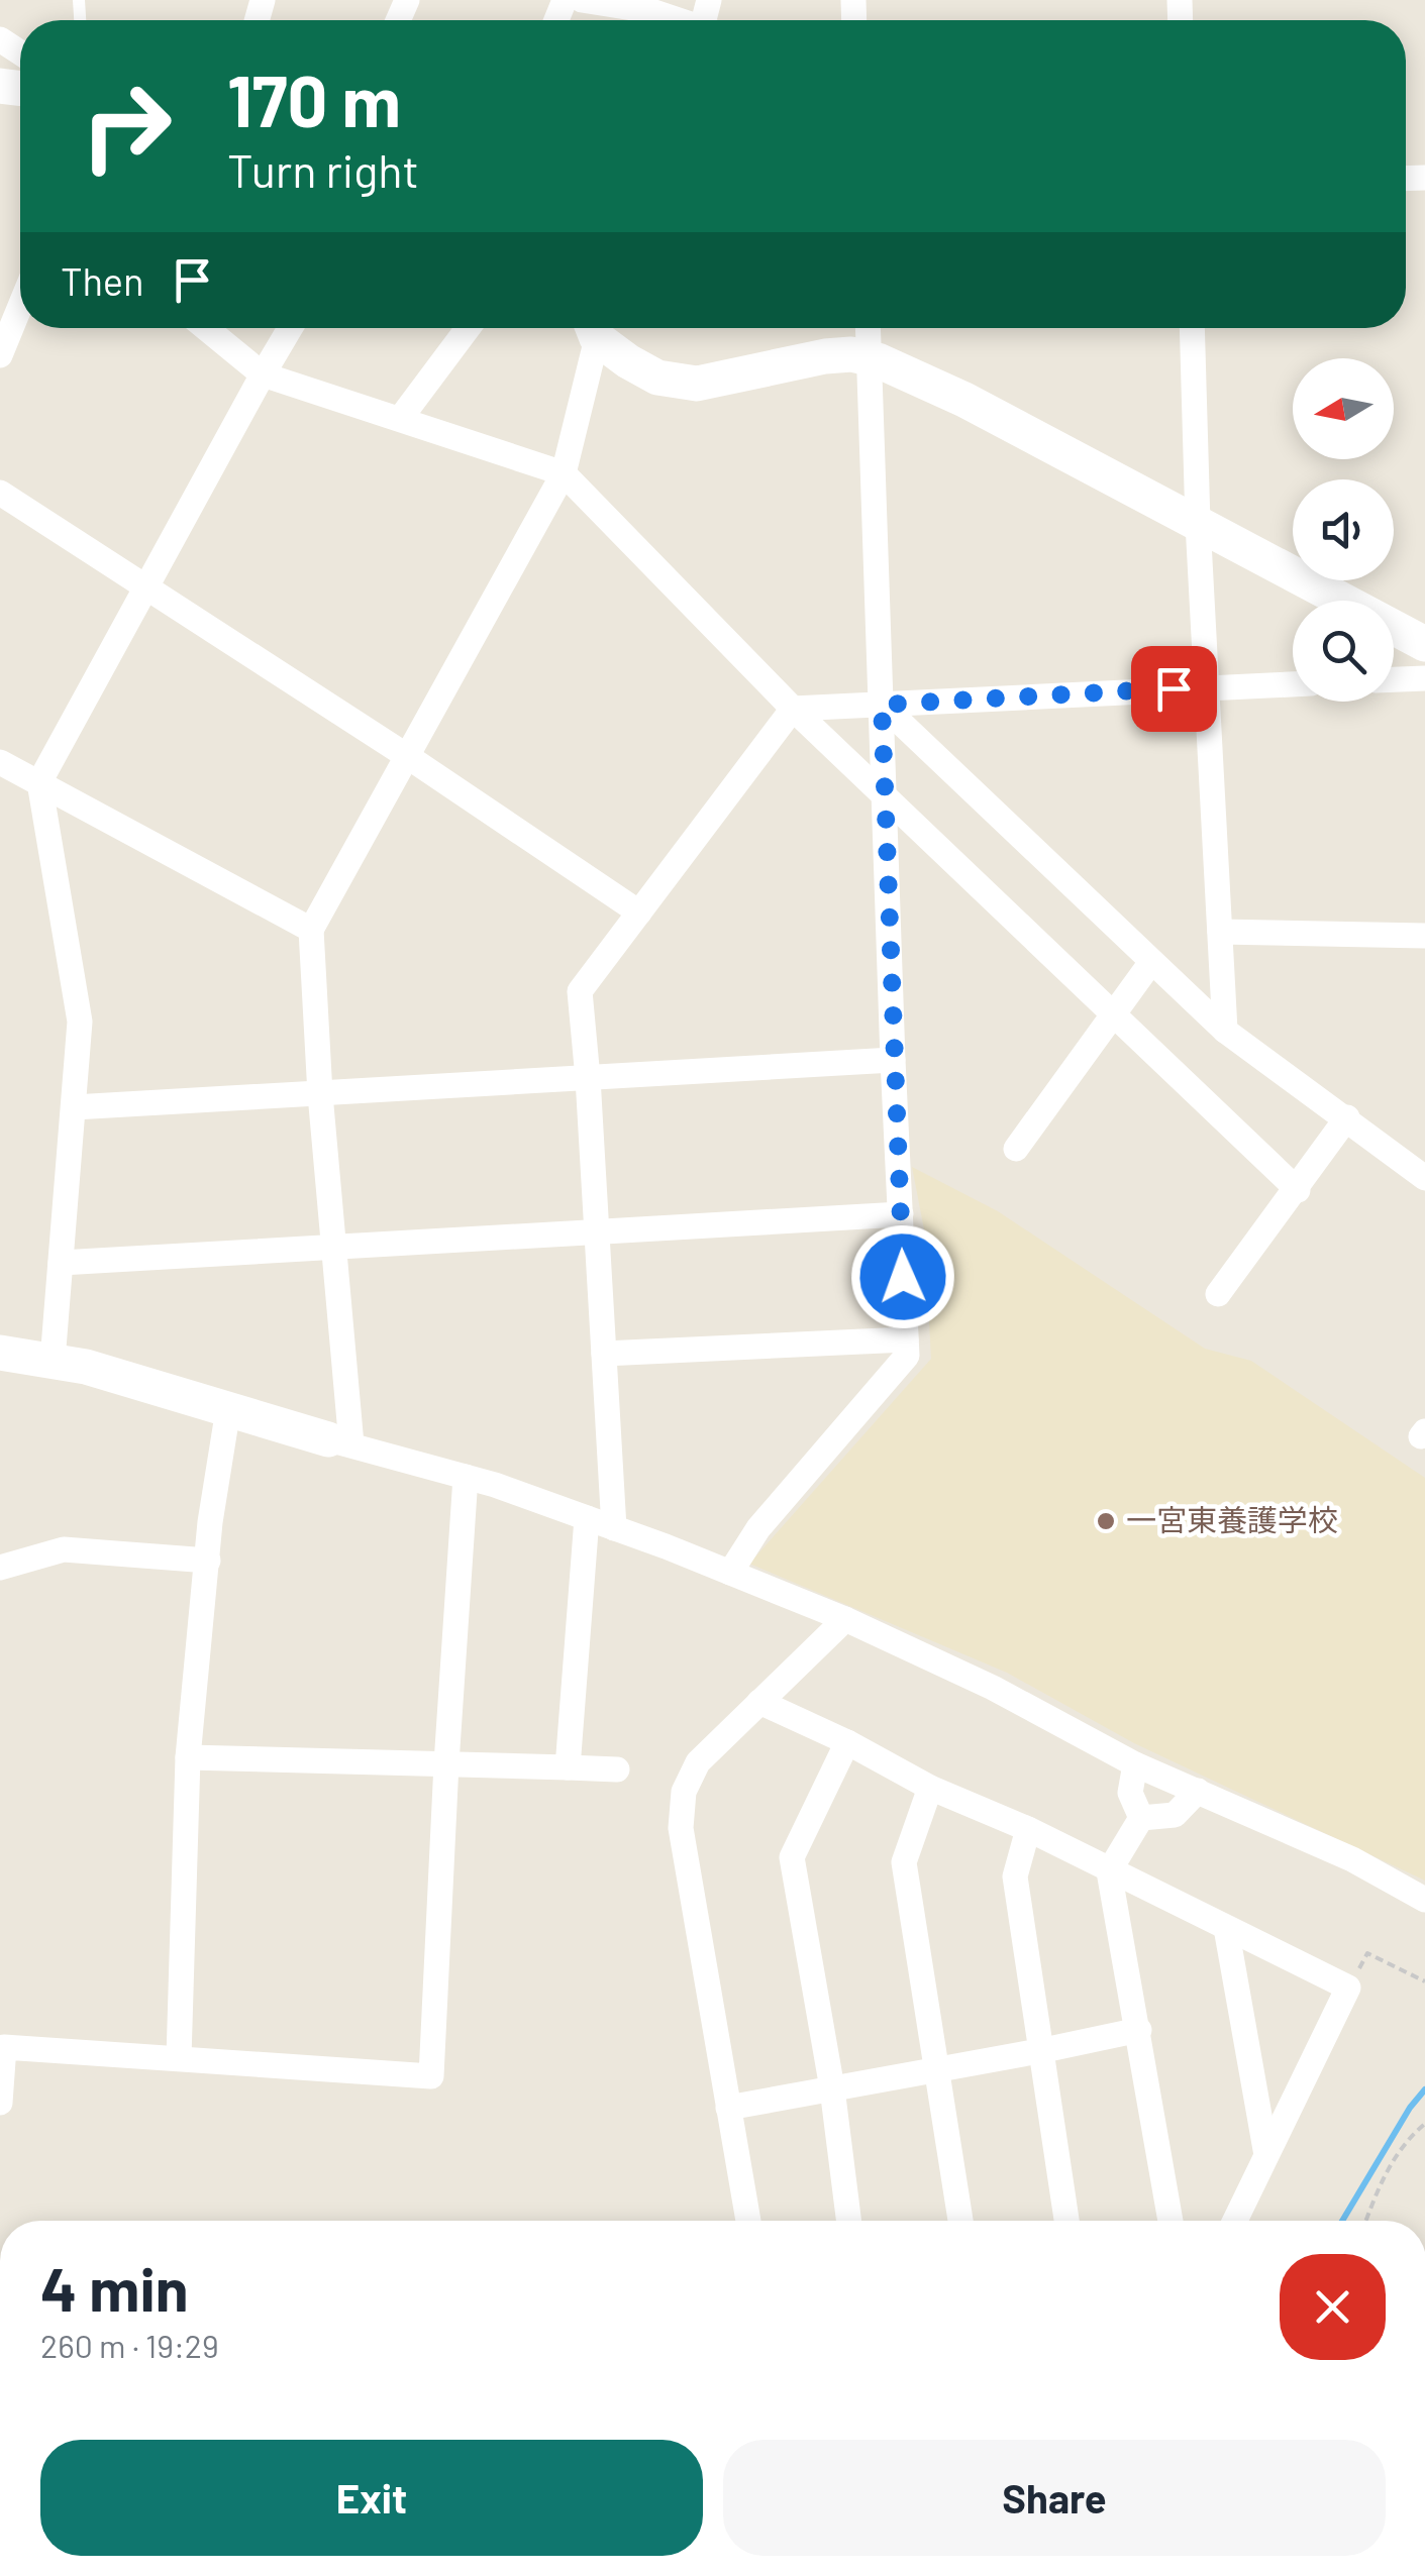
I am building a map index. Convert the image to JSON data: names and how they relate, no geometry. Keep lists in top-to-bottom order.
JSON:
{
  "places": ["一宮東養護学校"],
  "north": "left",
  "page": {
    "turn": ["170 m", "Turn right"],
    "then": "Then",
    "heading": ["4 min", "260 m · 19:29"],
    "buttons": ["Exit", "Share"]
  }
}
